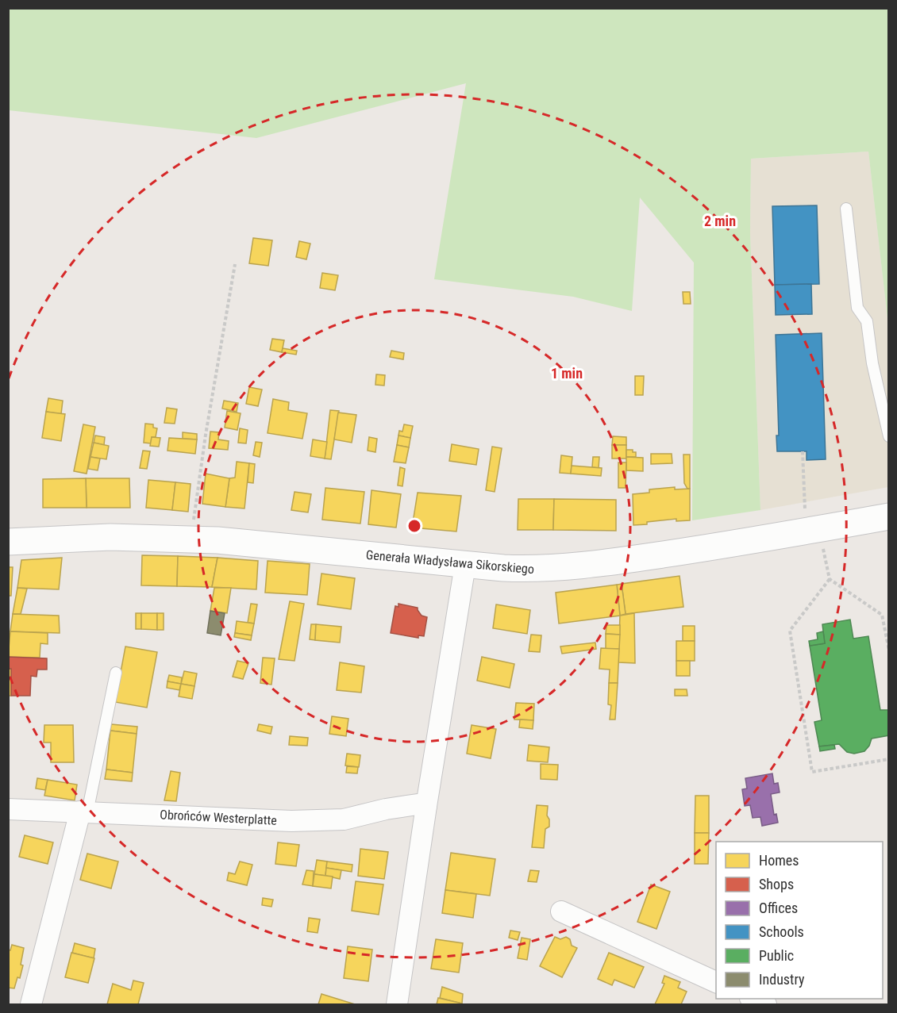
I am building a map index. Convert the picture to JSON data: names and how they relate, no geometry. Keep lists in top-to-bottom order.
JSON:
{
  "streets": {
    "street": ["Generała Władysława Sikorskiego", "Obrońców Westerplatte"]
  },
  "legend": [
    "Homes",
    "Shops",
    "Offices",
    "Schools",
    "Public",
    "Industry"
  ],
  "rings": ["2 min", "1 min"]
}
